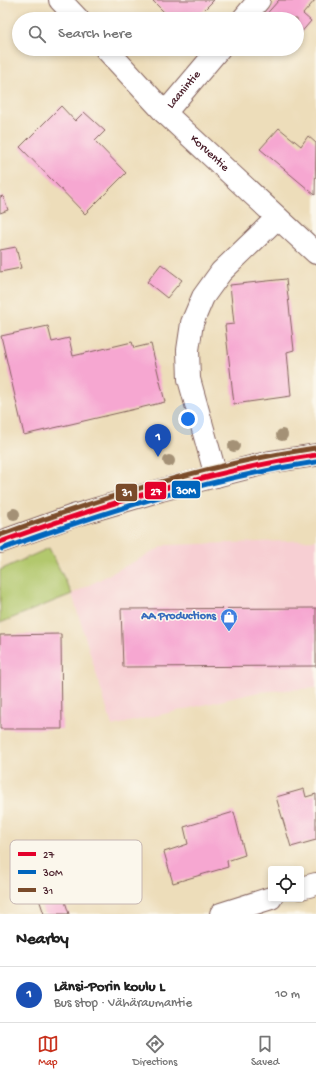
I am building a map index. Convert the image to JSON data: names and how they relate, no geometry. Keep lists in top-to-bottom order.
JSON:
{
  "streets": {
    "street": ["Laanintie", "Korventie"]
  },
  "crossings": [
    ["Laanintie", "Korventie"]
  ],
  "places": {
    "shop": ["AA Productions"]
  },
  "lines": ["transit line 31", "transit line 27", "transit line 30M"],
  "legend": ["27", "30M", "31"],
  "page": {
    "search": "Search here",
    "pins": "1",
    "heading": "Nearby",
    "list": [
      {
        "mark": "1",
        "name": "Länsi-Porin koulu L",
        "note": "Bus stop · Vähäraumantie",
        "value": "10 m"
      }
    ],
    "nav": ["Map", "Directions", "Saved"]
  }
}
